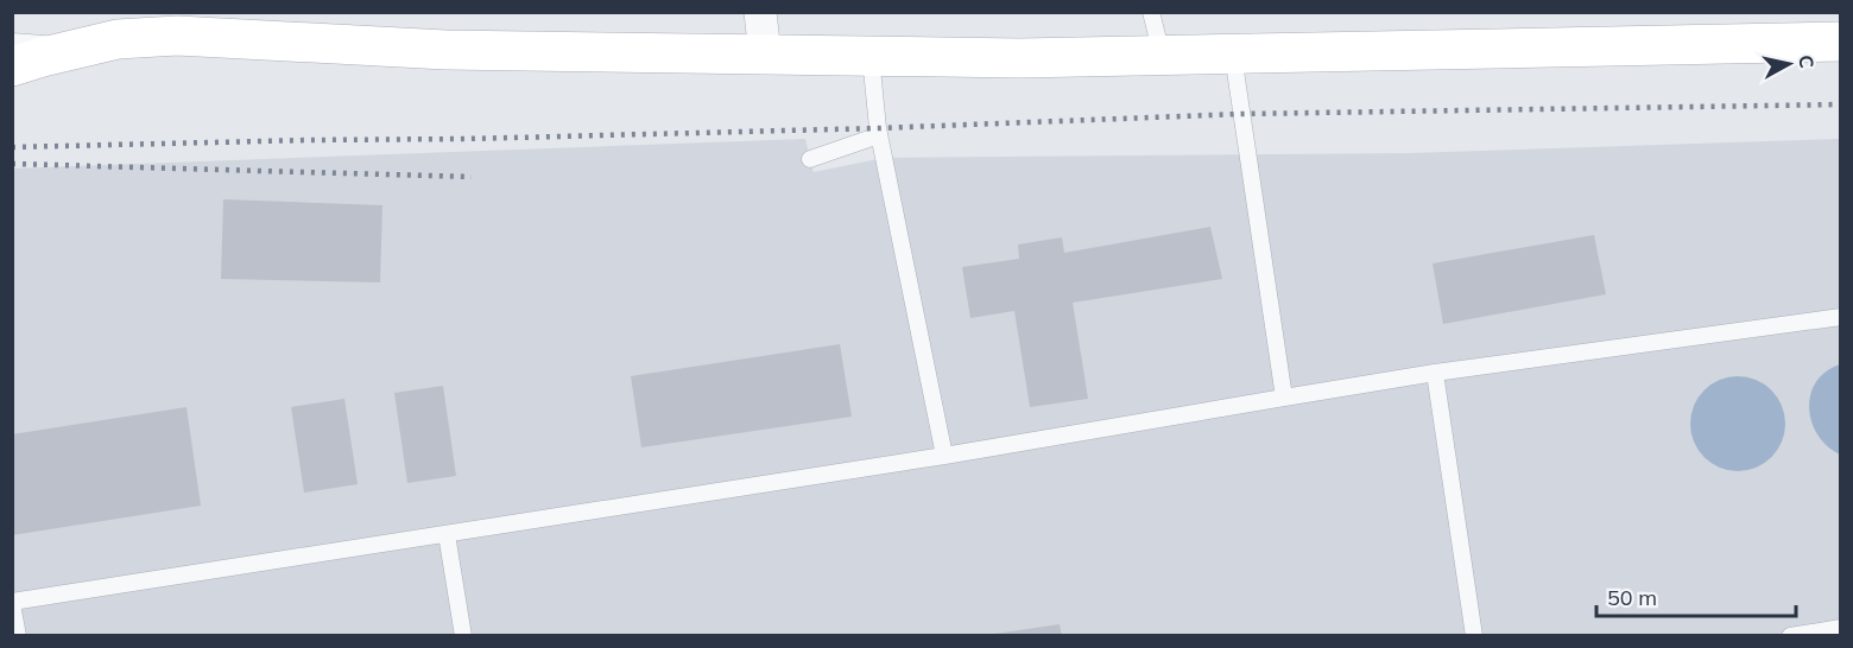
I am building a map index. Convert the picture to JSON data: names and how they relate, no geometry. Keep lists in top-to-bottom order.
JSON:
{
  "scale_bar": "50 m",
  "north": "right"
}
